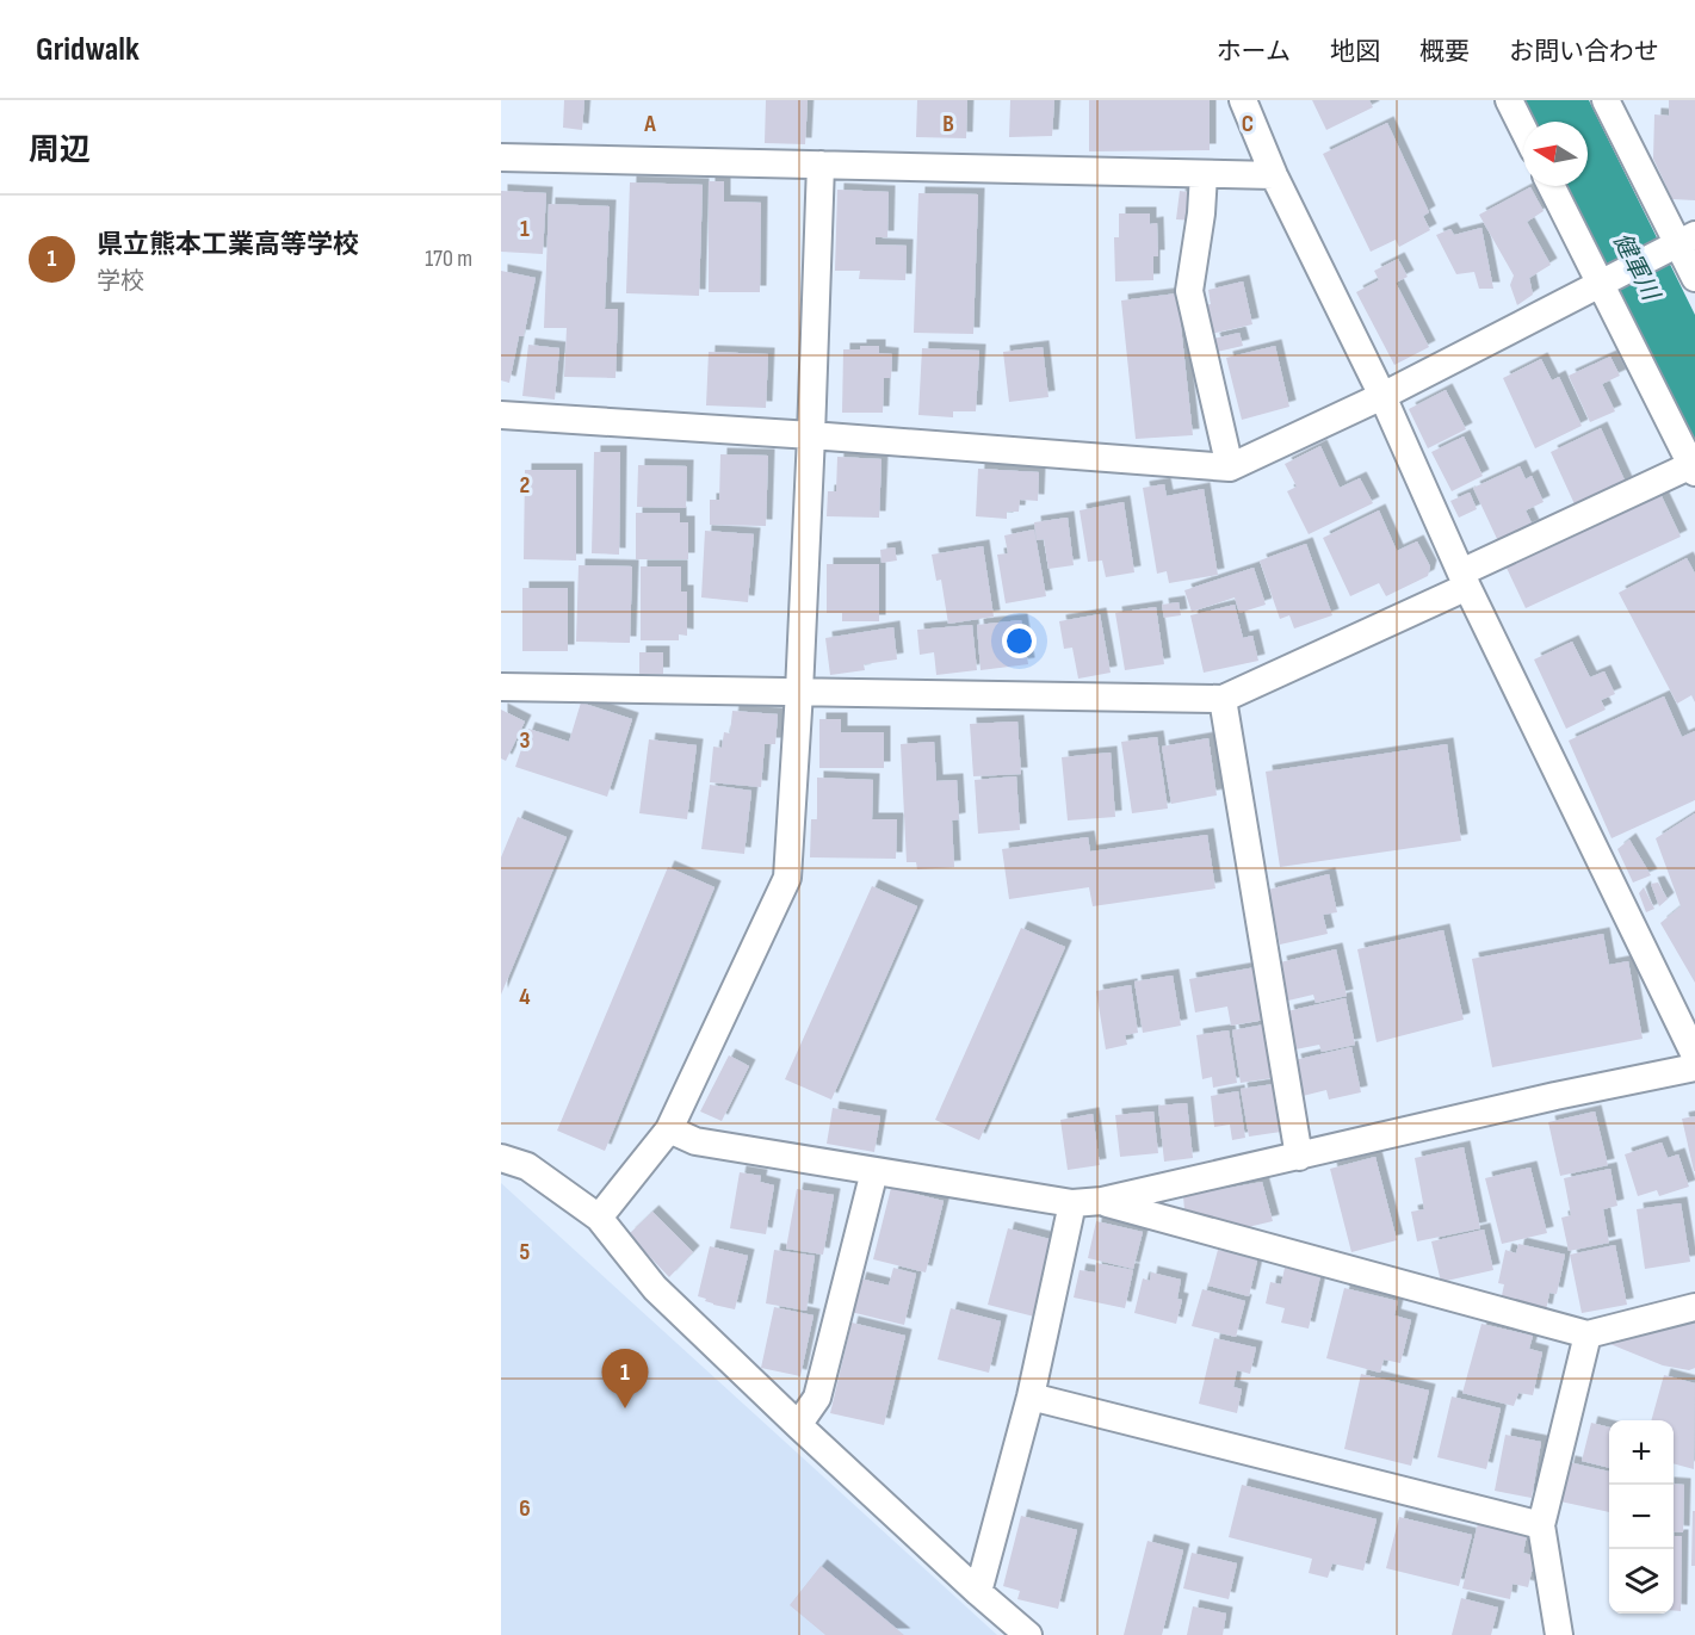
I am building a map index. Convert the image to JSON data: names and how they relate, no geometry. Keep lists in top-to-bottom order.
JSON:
{
  "water": ["健軍川"],
  "north": "left",
  "page": {
    "header": "Gridwalk",
    "nav": [
      "ホーム",
      "地図",
      "概要",
      "お問い合わせ"
    ],
    "heading": "周辺",
    "list": [
      {
        "mark": "1",
        "name": "県立熊本工業高等学校",
        "note": "学校",
        "value": "170 m"
      }
    ],
    "pins": "1",
    "map_buttons": ["+", "−"]
  },
  "grid": {
    "columns": ["A", "B", "C"],
    "rows": [
      "1",
      "2",
      "3",
      "4",
      "5",
      "6"
    ]
  }
}
